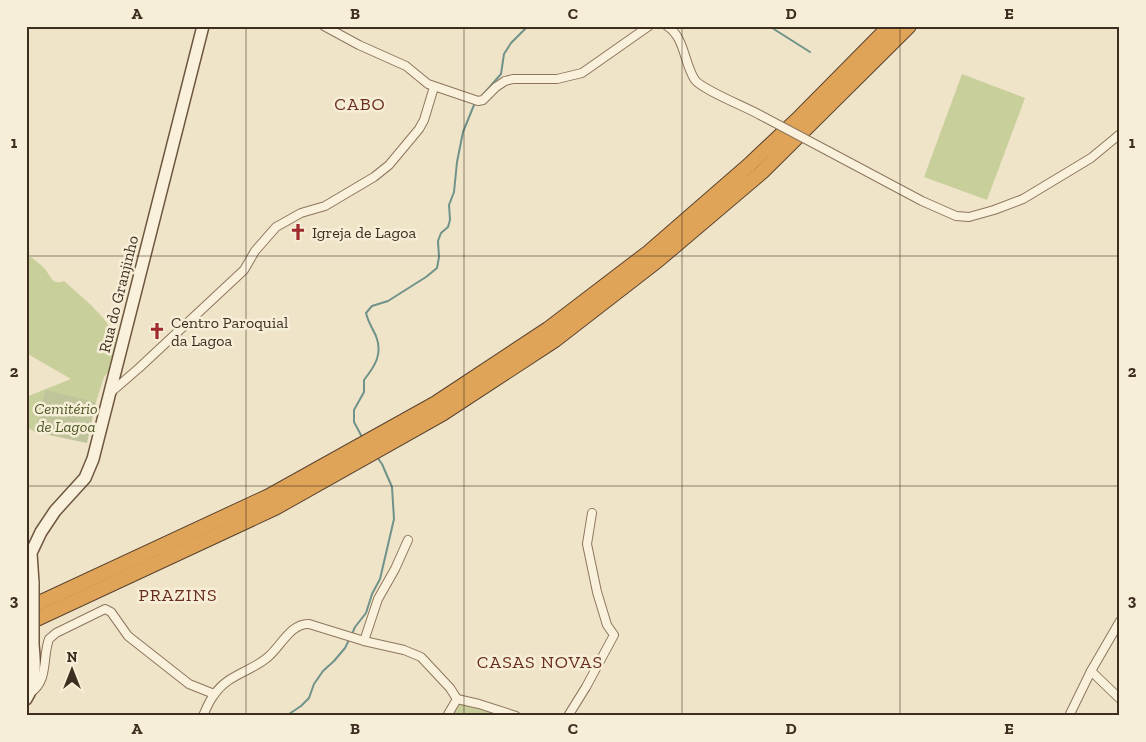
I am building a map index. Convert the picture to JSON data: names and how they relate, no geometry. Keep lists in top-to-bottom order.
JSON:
{
  "streets": {
    "street": ["Rua do Granjinho"]
  },
  "districts": ["CABO", "PRAZINS", "CASAS NOVAS"],
  "parks": ["Cemitério de Lagoa"],
  "places": {
    "church": ["Igreja de Lagoa", "Centro Paroquial da Lagoa"]
  },
  "north": "top",
  "grid": {
    "columns": [
      "A",
      "B",
      "C",
      "D",
      "E"
    ],
    "rows": ["1", "2", "3"]
  }
}
